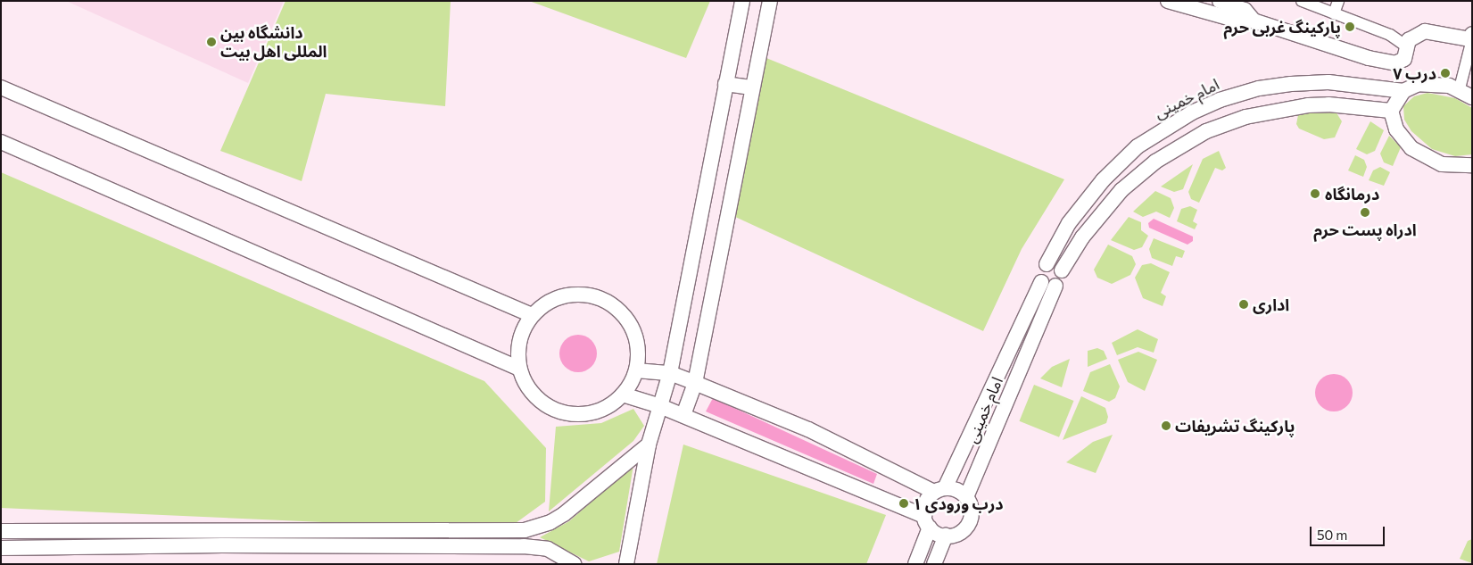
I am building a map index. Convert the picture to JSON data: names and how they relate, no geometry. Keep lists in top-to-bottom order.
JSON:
{
  "streets": {
    "street": ["امام خمینی"]
  },
  "places": [
    "پارکینگ غربی حرم",
    "دانشگاه بین المللی اهل بیت",
    "درب ۷",
    "درمانگاه",
    "ادراه پست حرم",
    "اداری",
    "پارکینگ تشریفات",
    "درب ورودی ۱"
  ],
  "scale_bar": "50 m"
}
